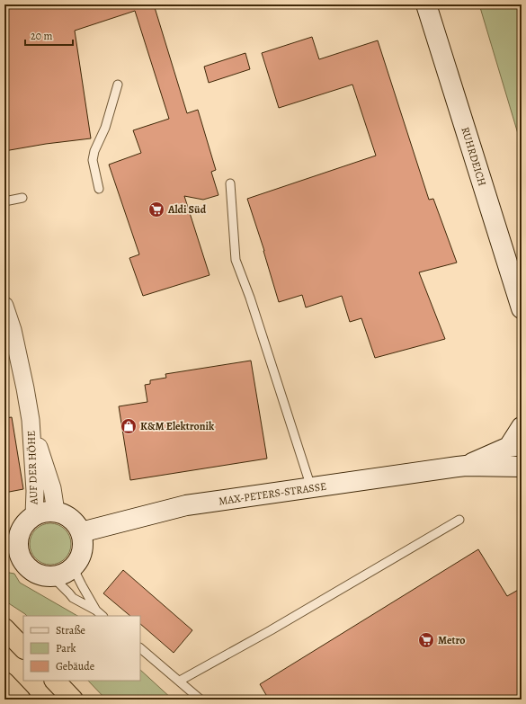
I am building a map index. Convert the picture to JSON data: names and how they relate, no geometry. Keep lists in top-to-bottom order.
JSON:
{
  "streets": {
    "street": ["RUHRDEICH", "AUF DER HÖHE", "MAX-PETERS-STRASSE"]
  },
  "crossings": [
    ["AUF DER HÖHE", "MAX-PETERS-STRASSE"]
  ],
  "places": {
    "supermarket": ["Aldi Süd", "Metro"],
    "shop": ["K&M Elektronik"]
  },
  "legend": ["Straße", "Park", "Gebäude"],
  "scale_bar": "20 m"
}
